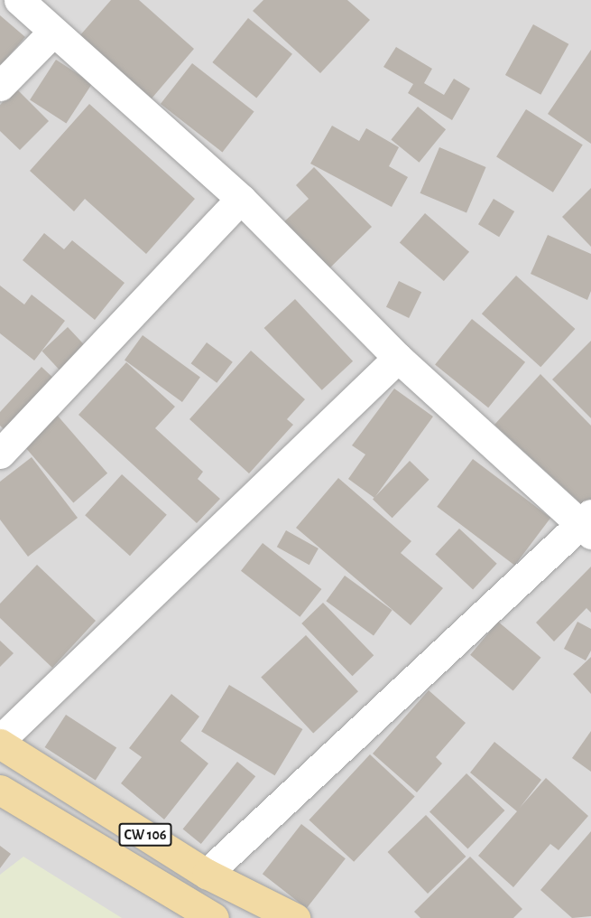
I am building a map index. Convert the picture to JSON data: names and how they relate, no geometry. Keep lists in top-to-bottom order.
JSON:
{
  "streets": {
    "main road": ["CW 106"]
  }
}
